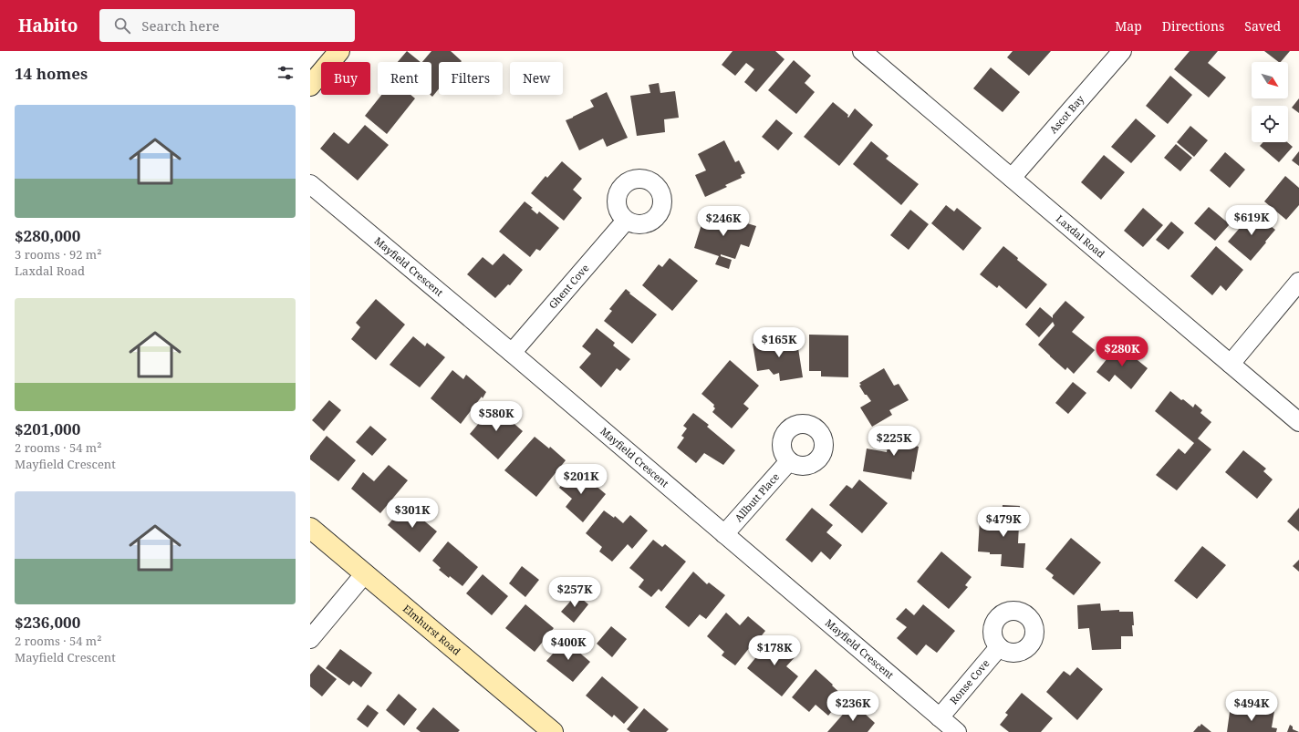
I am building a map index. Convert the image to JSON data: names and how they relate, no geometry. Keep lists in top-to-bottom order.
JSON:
{
  "streets": {
    "street": [
      "Ascot Bay",
      "Laxdal Road",
      "Mayfield Crescent",
      "Ghent Cove",
      "Allbutt Place",
      "Elmhurst Road",
      "Ronse Cove"
    ]
  },
  "crossings": [
    ["Ascot Bay", "Laxdal Road"],
    ["Mayfield Crescent", "Ghent Cove"],
    ["Mayfield Crescent", "Allbutt Place"],
    ["Mayfield Crescent", "Ronse Cove"]
  ],
  "north": "bottom right",
  "page": {
    "header": "Habito",
    "search": "Search here",
    "nav": ["Map", "Directions", "Saved"],
    "heading": "14 homes",
    "chip": [
      "Buy",
      "Rent",
      "Filters",
      "New"
    ],
    "list": [
      {
        "name": "$280,000",
        "note": "3 rooms · 92 m² · Laxdal Road"
      },
      {
        "name": "$201,000",
        "note": "2 rooms · 54 m² · Mayfield Crescent"
      },
      {
        "name": "$236,000",
        "note": "2 rooms · 54 m² · Mayfield Crescent"
      }
    ],
    "price": [
      "$619K",
      "$246K",
      "$165K",
      "$280K",
      "$580K",
      "$225K",
      "$201K",
      "$301K",
      "$479K",
      "$257K",
      "$400K",
      "$178K",
      "$236K",
      "$494K"
    ]
  }
}
